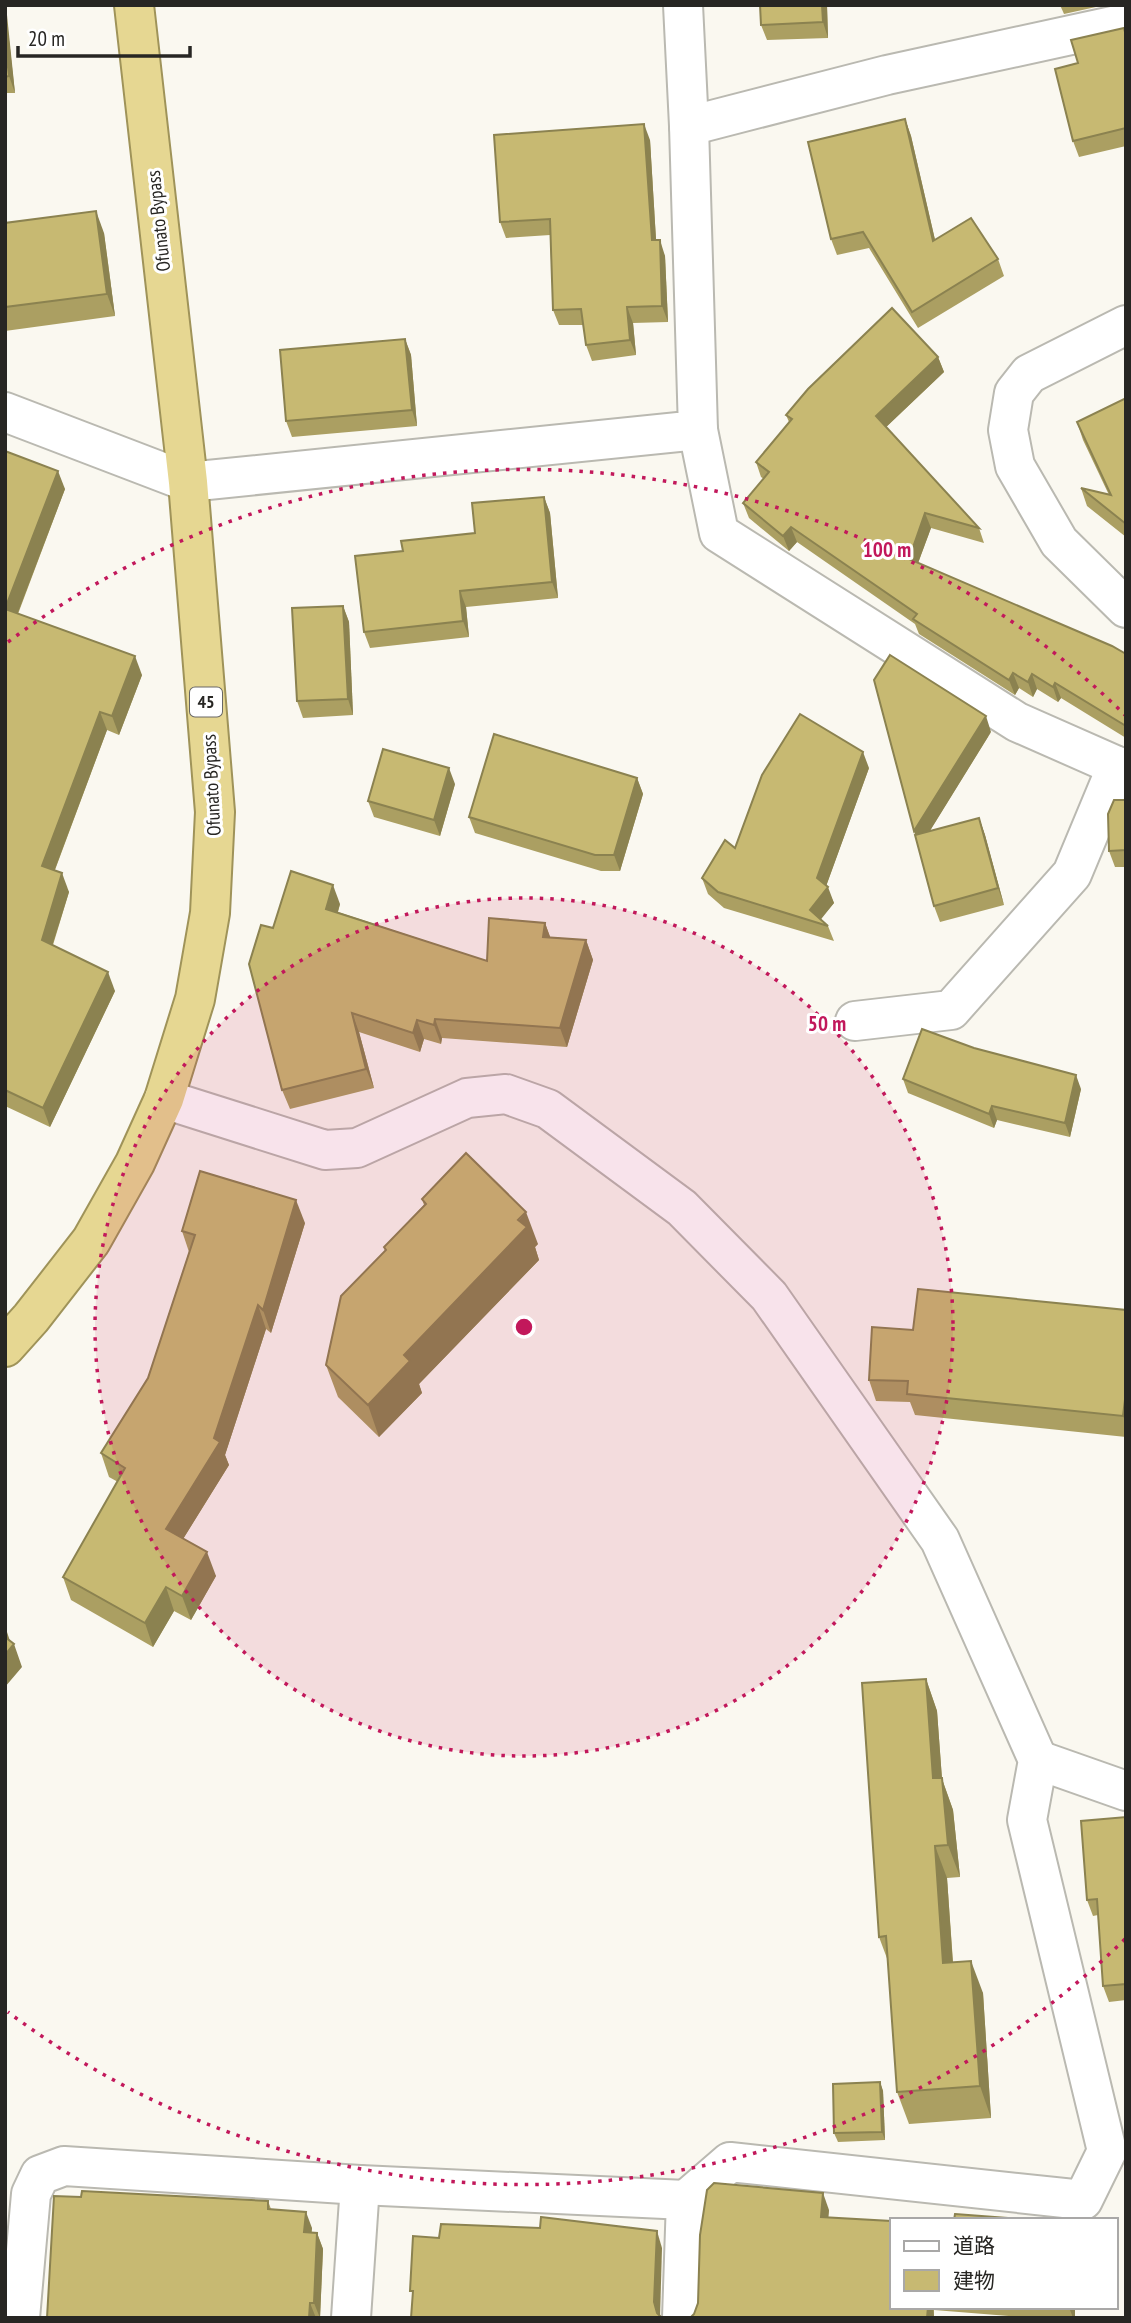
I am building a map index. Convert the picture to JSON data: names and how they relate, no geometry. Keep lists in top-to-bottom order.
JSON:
{
  "streets": {
    "highway": ["Ofunato Bypass", "45"]
  },
  "legend": ["道路", "建物"],
  "scale_bar": "20 m",
  "rings": ["100 m", "50 m"]
}
